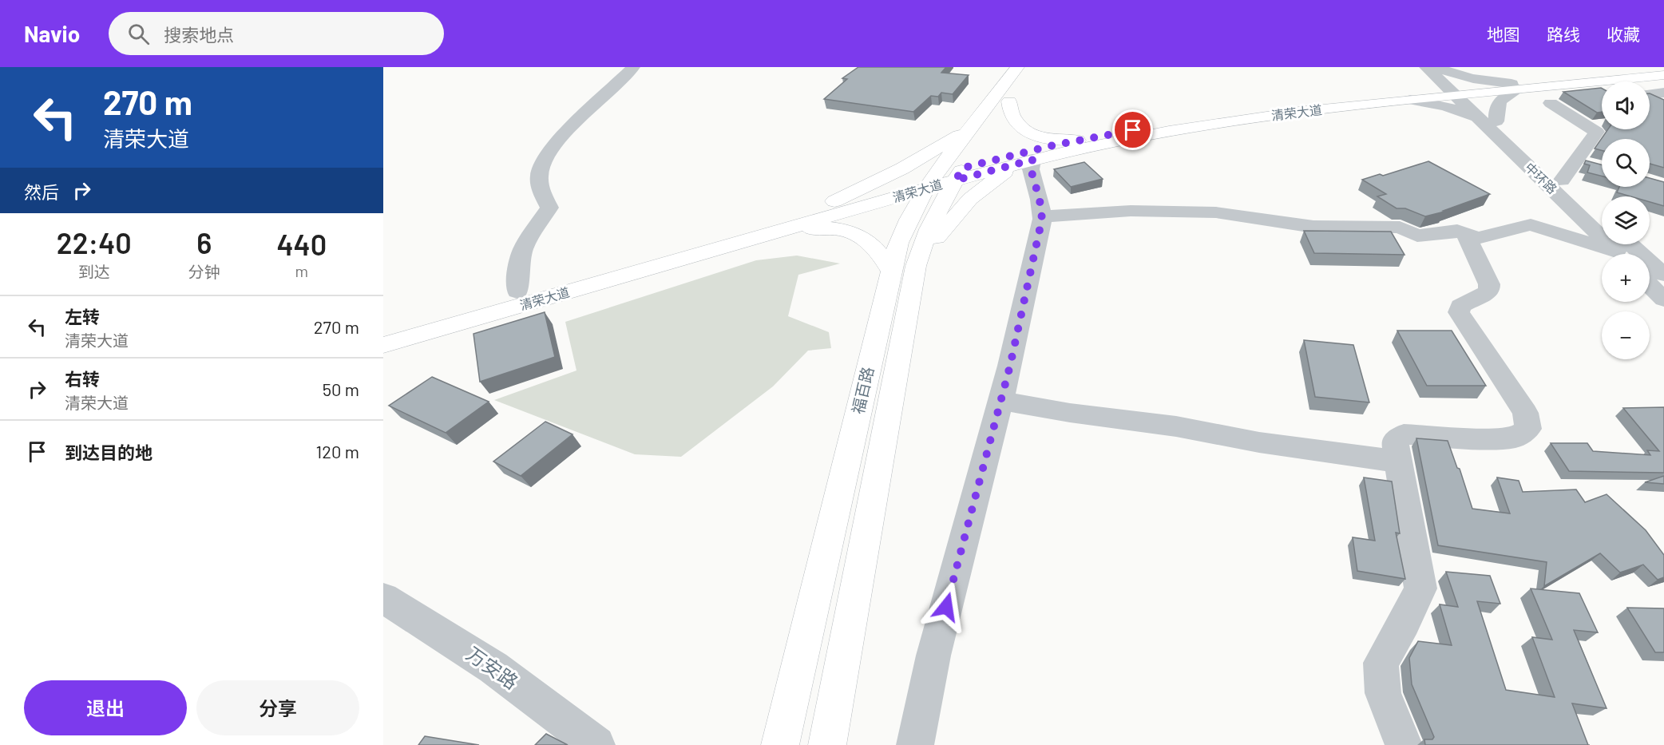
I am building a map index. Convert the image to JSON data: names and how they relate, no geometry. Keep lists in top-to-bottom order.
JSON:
{
  "streets": {
    "main road": ["清荣大道", "福百路"],
    "street": ["中环路", "万安路"]
  },
  "crossings": [
    ["清荣大道", "中环路"],
    ["清荣大道", "福百路"]
  ],
  "page": {
    "header": "Navio",
    "search": "搜索地点",
    "nav": ["地图", "路线", "收藏"],
    "turn": ["270 m", "清荣大道"],
    "map_buttons": ["+", "−"],
    "then": "然后",
    "eta": [
      "22:40",
      "到达",
      "6",
      "分钟",
      "440",
      "m"
    ],
    "list": [
      {
        "name": "左转",
        "note": "清荣大道",
        "value": "270 m"
      },
      {
        "name": "右转",
        "note": "清荣大道",
        "value": "50 m"
      },
      {
        "name": "到达目的地",
        "value": "120 m"
      }
    ],
    "buttons": ["退出", "分享"]
  }
}
